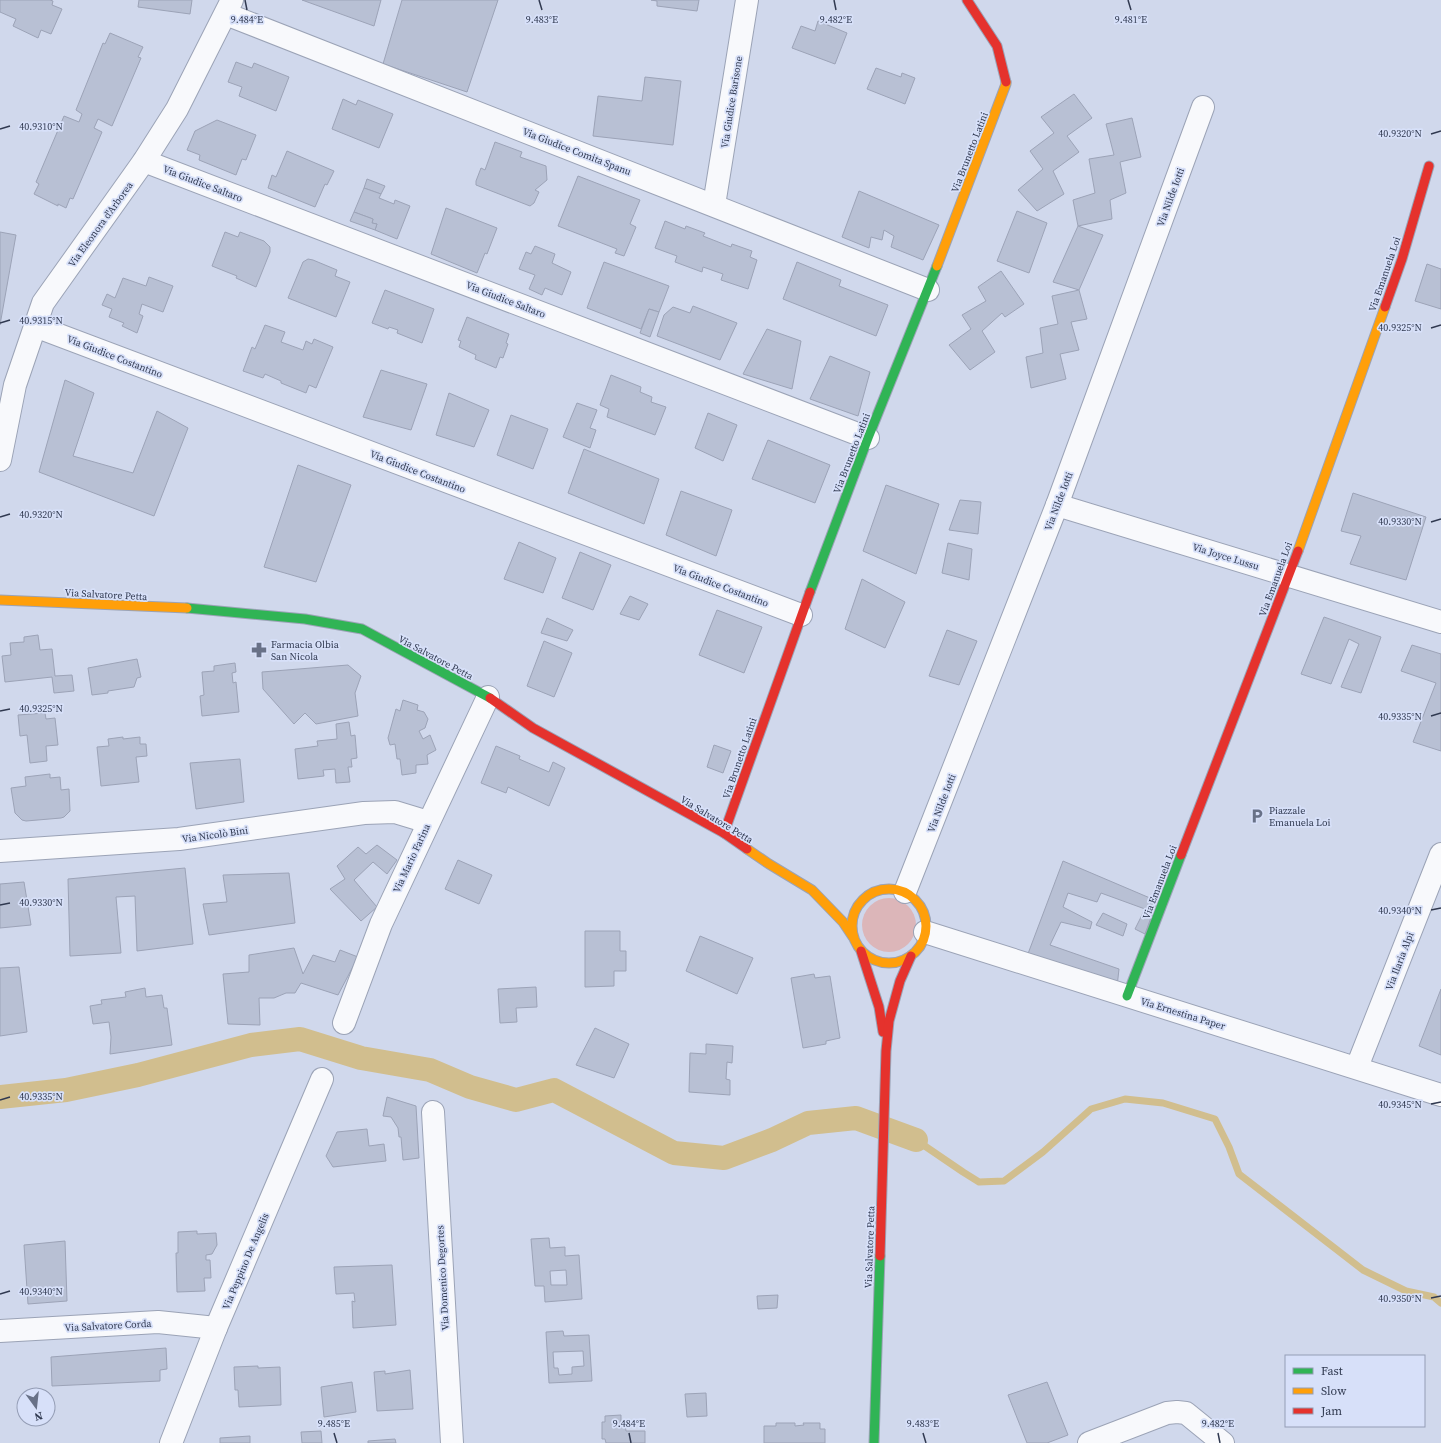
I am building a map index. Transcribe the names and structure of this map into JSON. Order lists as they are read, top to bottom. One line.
{"streets":{"street":["Via Giudice Barisone","Via Giudice Comita Spanu","Via Brunetto Latini","Via Giudice Saltaro","Via Nilde Iotti","Via Eleonora d'Arborea","Via Emanuela Loi","Via Giudice Costantino","Via Joyce Lussu","Via Salvatore Petta","Via Nicolò Bini","Via Mario Farina","Via Ilaria Alpi","Via Ernestina Paper","Via Peppino De Angelis","Via Domenico Degortes","Via Salvatore Corda"]},"crossings":[["Via Giudice Barisone","Via Giudice Comita Spanu"],["Via Giudice Comita Spanu","Via Brunetto Latini"],["Via Giudice Comita Spanu","Via Eleonora d'Arborea"],["Via Brunetto Latini","Via Giudice Saltaro"],["Via Brunetto Latini","Via Giudice Costantino"],["Via Brunetto Latini","Via Salvatore Petta"],["Via Giudice Saltaro","Via Eleonora d'Arborea"],["Via Nilde Iotti","Via Joyce Lussu"],["Via Nilde Iotti","Via Salvatore Petta"],["Via Nilde Iotti","Via Ernestina Paper"],["Via Eleonora d'Arborea","Via Giudice Costantino"],["Via Emanuela Loi","Via Joyce Lussu"],["Via Emanuela Loi","Via Ernestina Paper"],["Via Salvatore Petta","Via Mario Farina"],["Via Salvatore Petta","Via Ernestina Paper"],["Via Nicolò Bini","Via Mario Farina"],["Via Ilaria Alpi","Via Ernestina Paper"],["Via Peppino De Angelis","Via Salvatore Corda"]],"places":{"pharmacy":["Farmacia Olbia San Nicola"],"parking":["Piazzale Emanuela Loi"]},"legend":["Fast","Slow","Jam"],"north":"bottom","coordinates":["9.484°E","9.483°E","9.482°E","9.481°E","40.9310°N","40.9320°N","40.9315°N","40.9325°N","40.9330°N","40.9335°N","40.9340°N","40.9345°N","40.9350°N","9.485°E"]}
